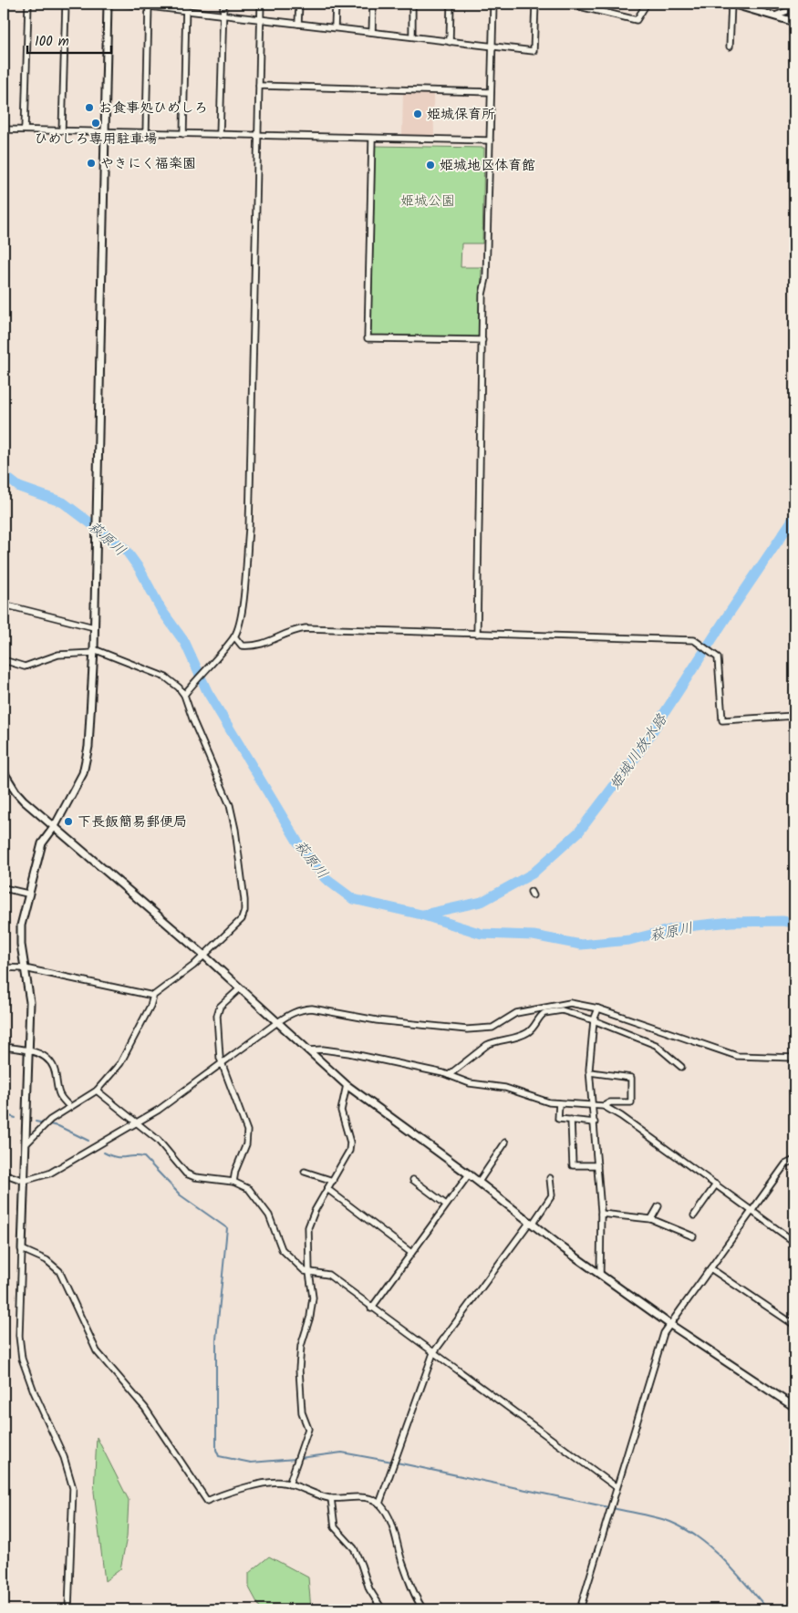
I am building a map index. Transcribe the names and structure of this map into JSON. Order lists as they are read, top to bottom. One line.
{"water":["萩原川","姫城川放水路"],"parks":["姫城公園"],"places":["お食事処ひめしろ","姫城保育所","ひめしろ専用駐車場","やきにく福楽園","姫城地区体育館","下長飯簡易郵便局"],"scale_bar":"100 m"}
